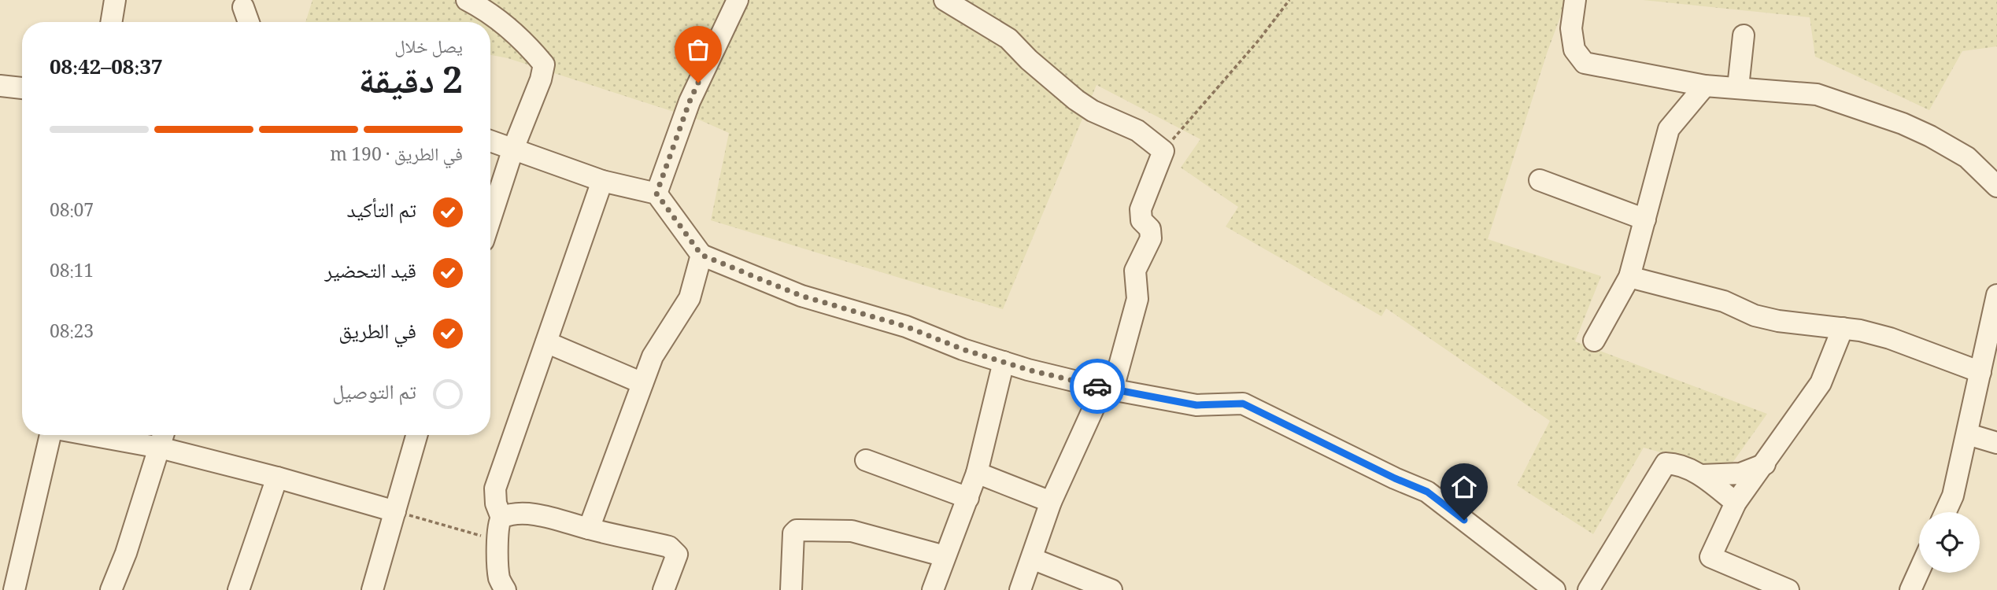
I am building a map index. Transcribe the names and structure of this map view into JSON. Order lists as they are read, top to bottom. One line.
{"page":{"heading":["2 دقيقة","يصل خلال","08:37–08:42"],"bar":"في الطريق · 190 m","list":[["تم التأكيد","08:07"],["قيد التحضير","08:11"],["في الطريق","08:23"],"تم التوصيل"]}}
